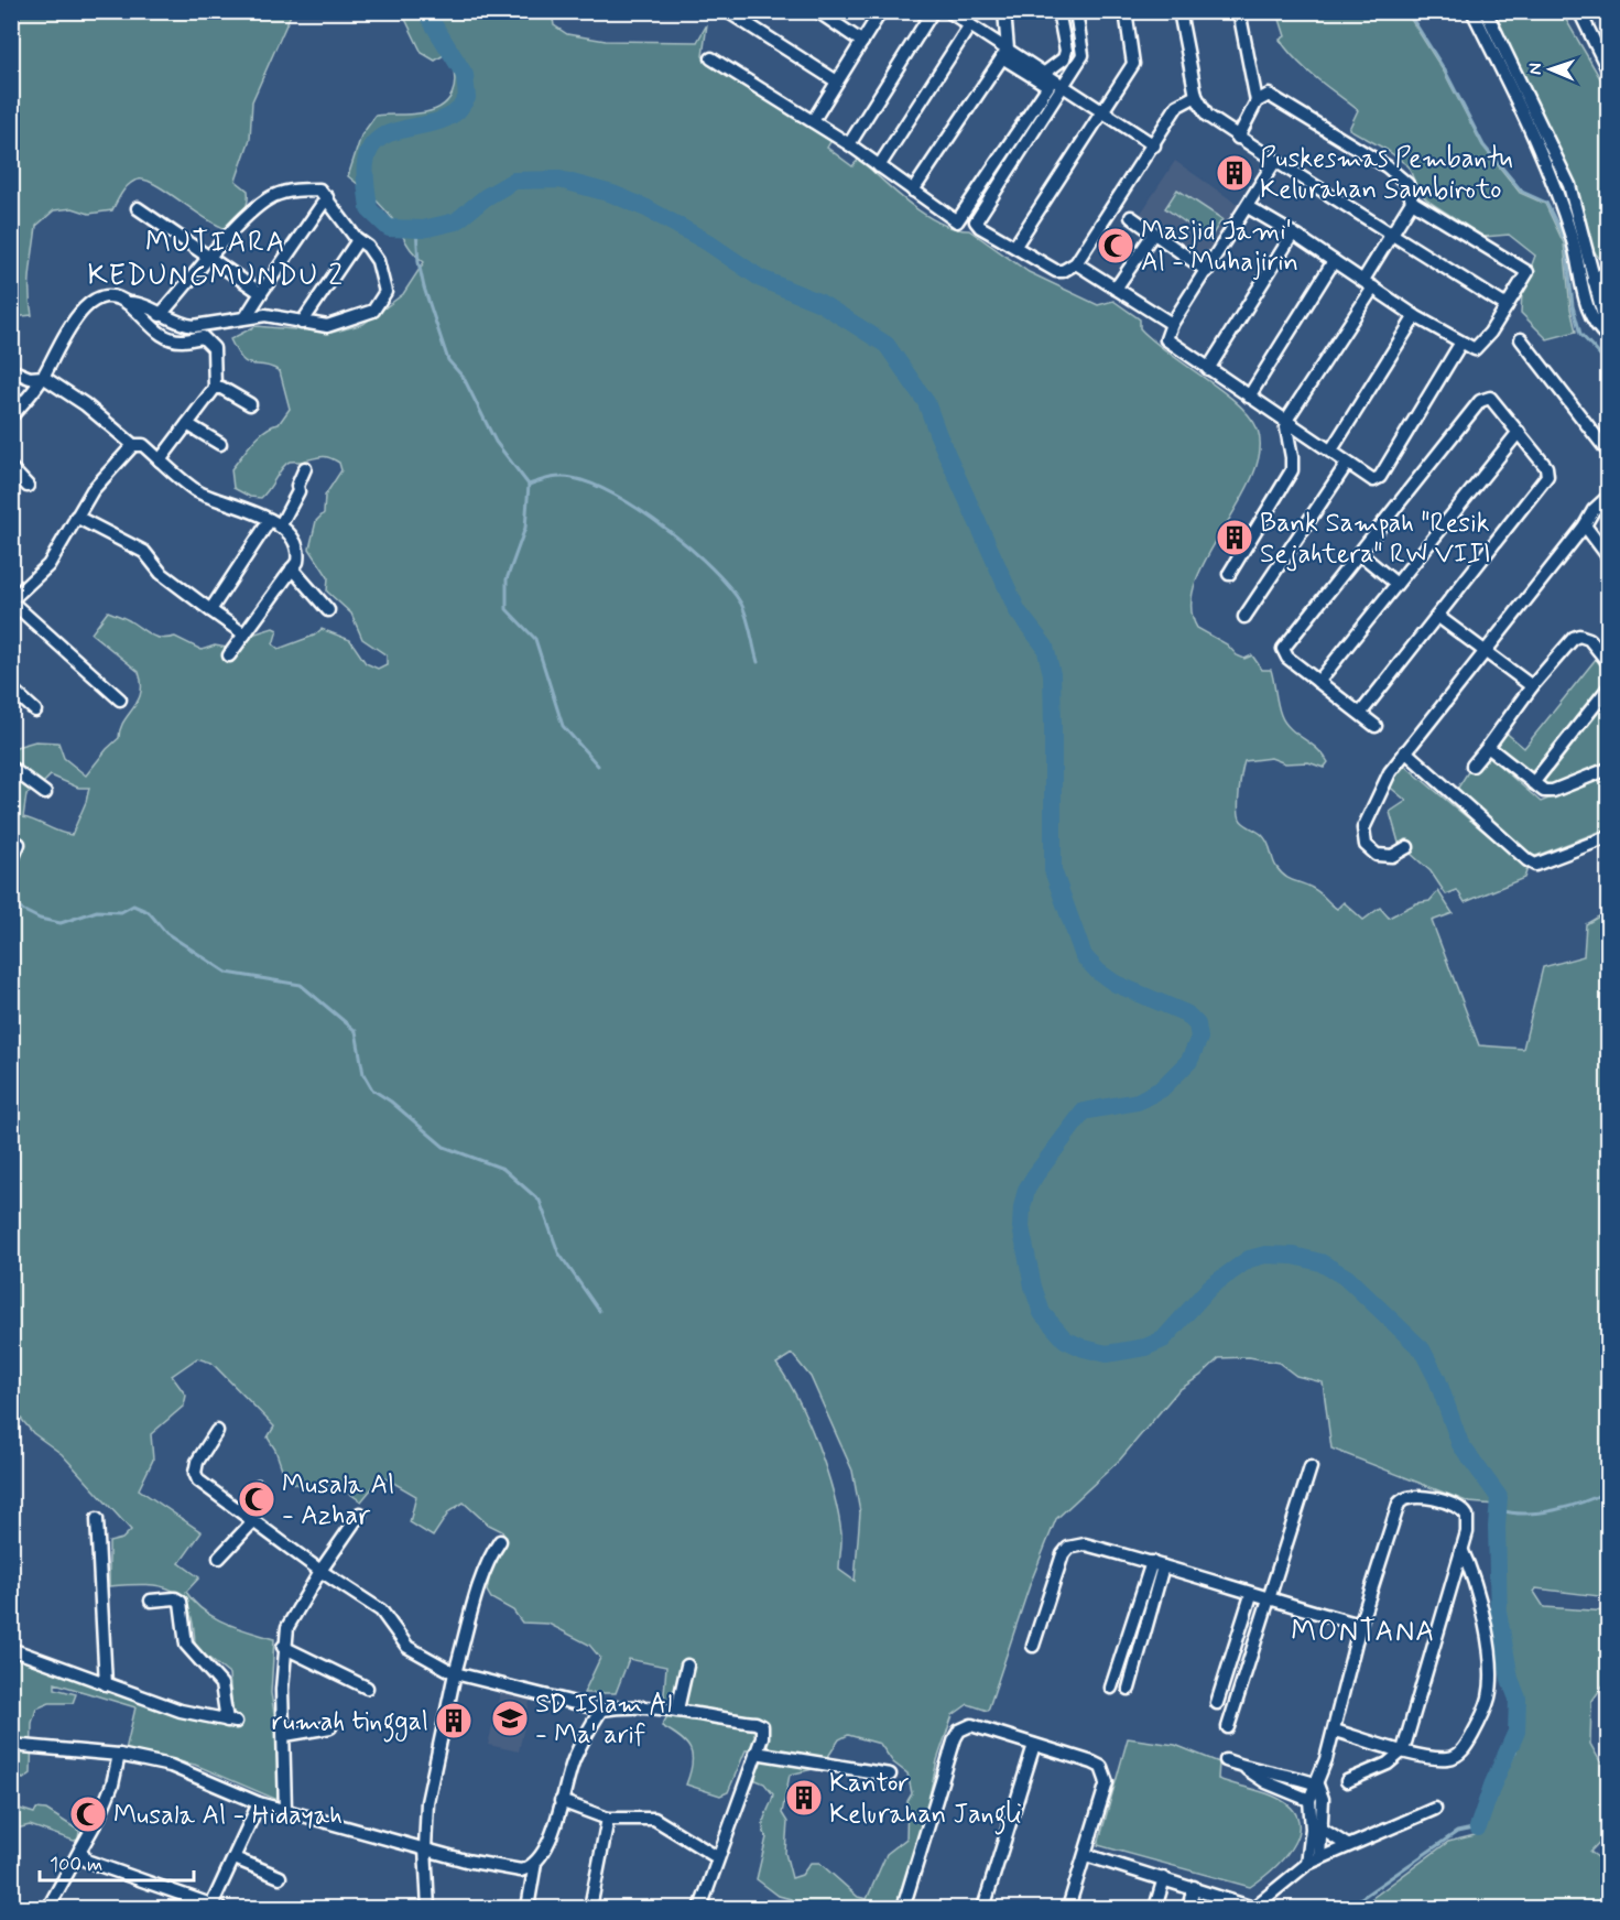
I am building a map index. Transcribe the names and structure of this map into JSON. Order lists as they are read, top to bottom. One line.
{"districts":["MUTIARA KEDUNGMUNDU 2","MONTANA"],"places":{"building":["Puskesmas Pembantu Kelurahan Sambiroto","Bank Sampah \"Resik Sejahtera\" RW VIII","rumah tinggal","Kantor Kelurahan Jangli"],"mosque":["Masjid Jami' Al - Muhajirin","Musala Al - Azhar","Musala Al - Hidayah"],"school or university":["SD Islam Al - Ma' arif"]},"scale_bar":"100 m","north":"left"}
